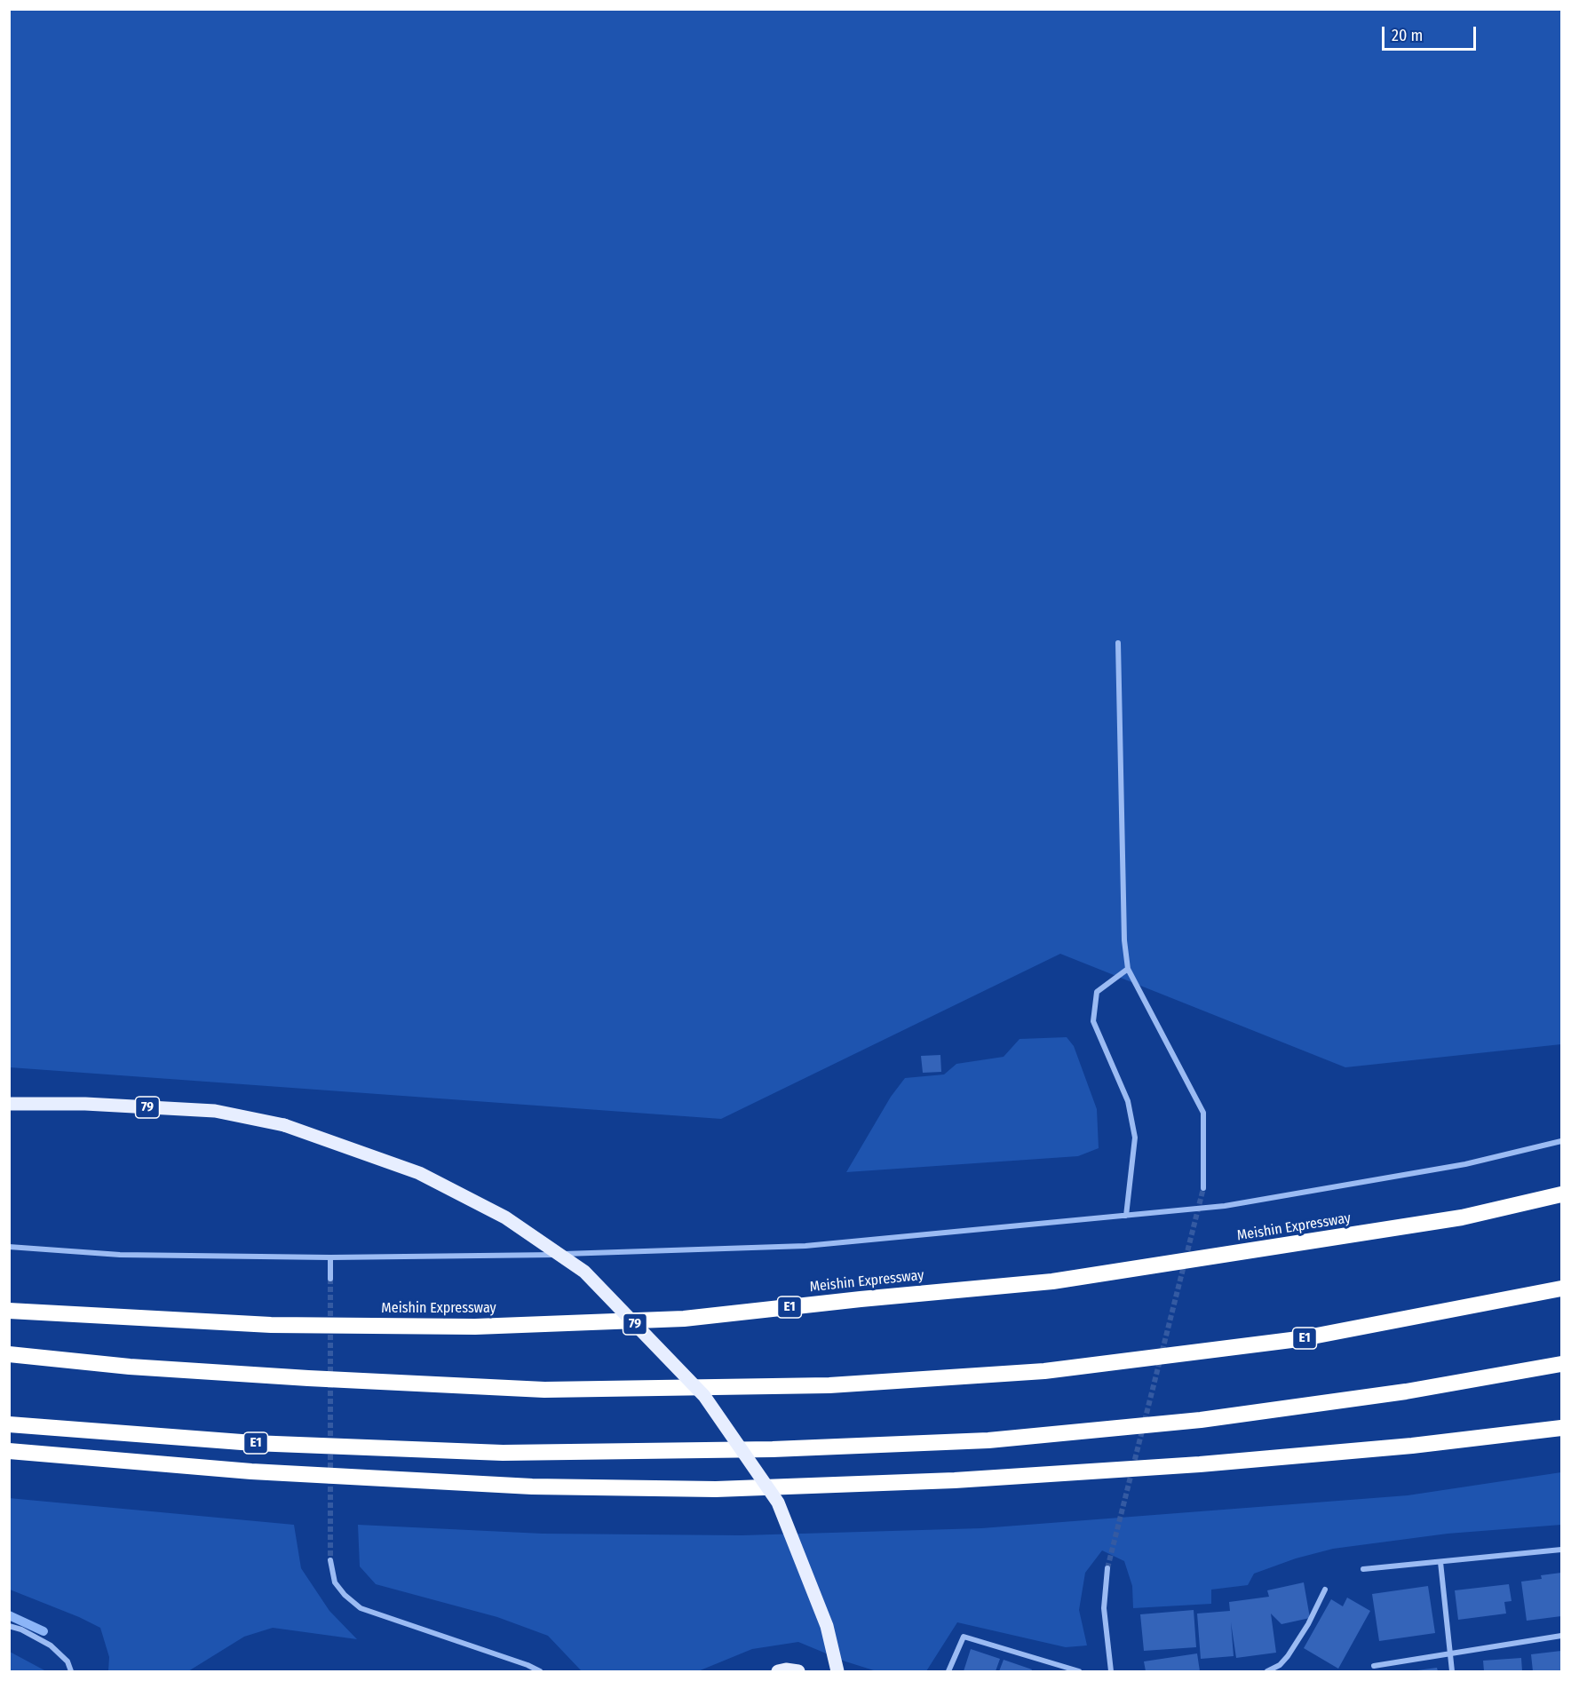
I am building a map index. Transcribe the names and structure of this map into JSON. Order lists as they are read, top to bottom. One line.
{"streets":{"highway":["Meishin Expressway","E1"],"main road":["79"]},"scale_bar":"20 m"}
